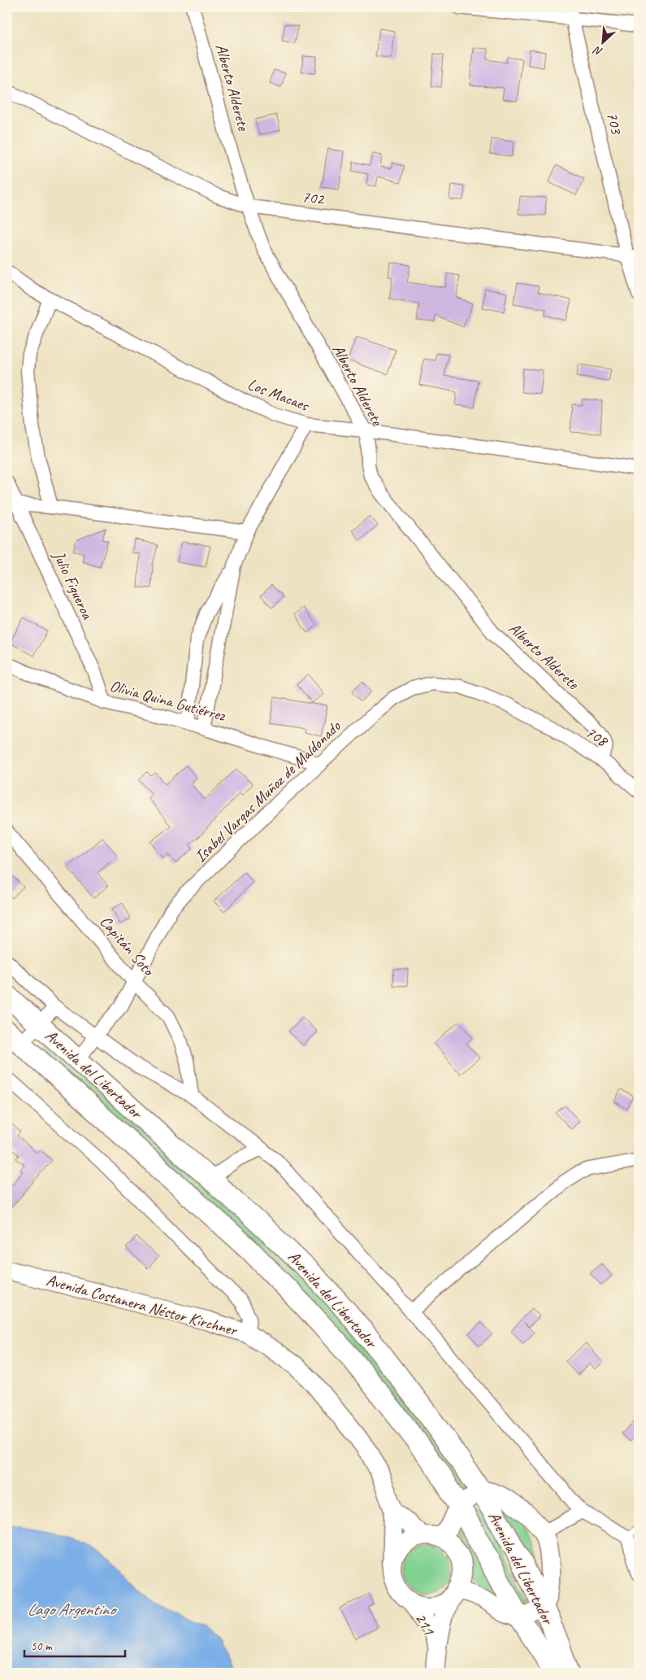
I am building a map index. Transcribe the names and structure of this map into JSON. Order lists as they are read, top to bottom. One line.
{"streets":{"main road":["Avenida del Libertador"],"street":["Alberto Alderete","703","702","Los Macaes","Julio Figueroa","Olivia Quina Gutiérrez","708","Isabel Vargas Muñoz de Maldonado","Capitán Soto","Avenida Costanera Néstor Kirchner","211"]},"crossings":[["Alberto Alderete","702"],["Alberto Alderete","Los Macaes"],["Alberto Alderete","708"],["703","702"],["Julio Figueroa","Olivia Quina Gutiérrez"],["Olivia Quina Gutiérrez","Isabel Vargas Muñoz de Maldonado"],["708","Isabel Vargas Muñoz de Maldonado"],["Isabel Vargas Muñoz de Maldonado","Capitán Soto"],["Isabel Vargas Muñoz de Maldonado","Avenida del Libertador"],["Capitán Soto","Avenida del Libertador"],["Avenida Costanera Néstor Kirchner","211"]],"water":["Lago Argentino"],"scale_bar":"50 m","north":"bottom left"}
